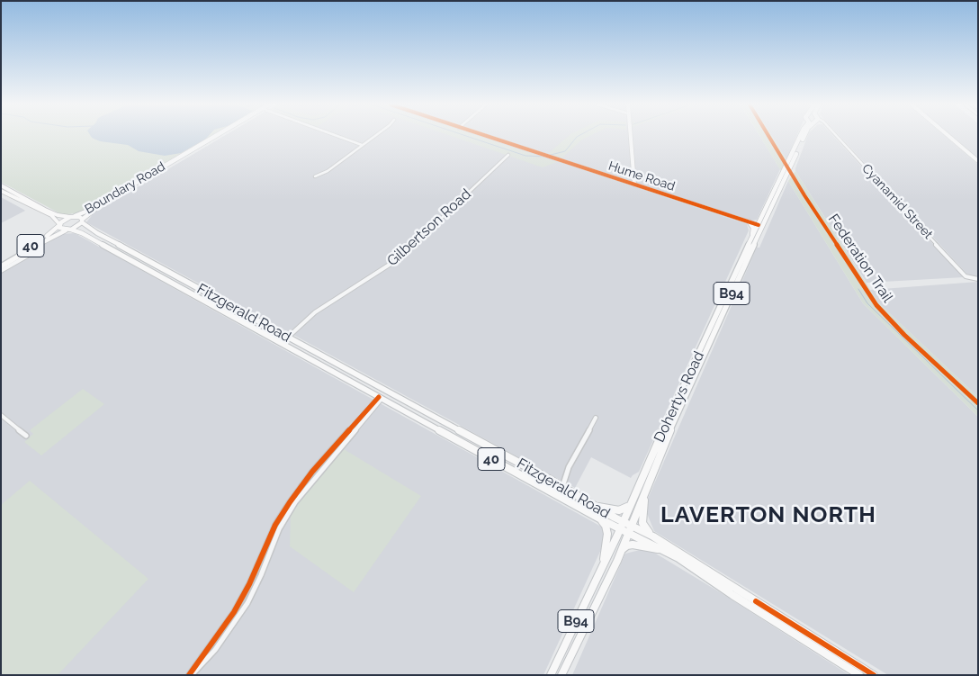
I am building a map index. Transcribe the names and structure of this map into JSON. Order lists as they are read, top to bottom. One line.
{"streets":{"main road":["Boundary Road","40","B94","Fitzgerald Road","Dohertys Road"],"street":["Hume Road","Cyanamid Street","Gilbertson Road"],"cycle path":["Federation Trail"]},"crossings":[["Hume Road","Dohertys Road"],["Boundary Road","40"],["Boundary Road","Fitzgerald Road"],["Gilbertson Road","Fitzgerald Road"],["40","Fitzgerald Road"],["Fitzgerald Road","Dohertys Road"]],"districts":["LAVERTON NORTH"]}
